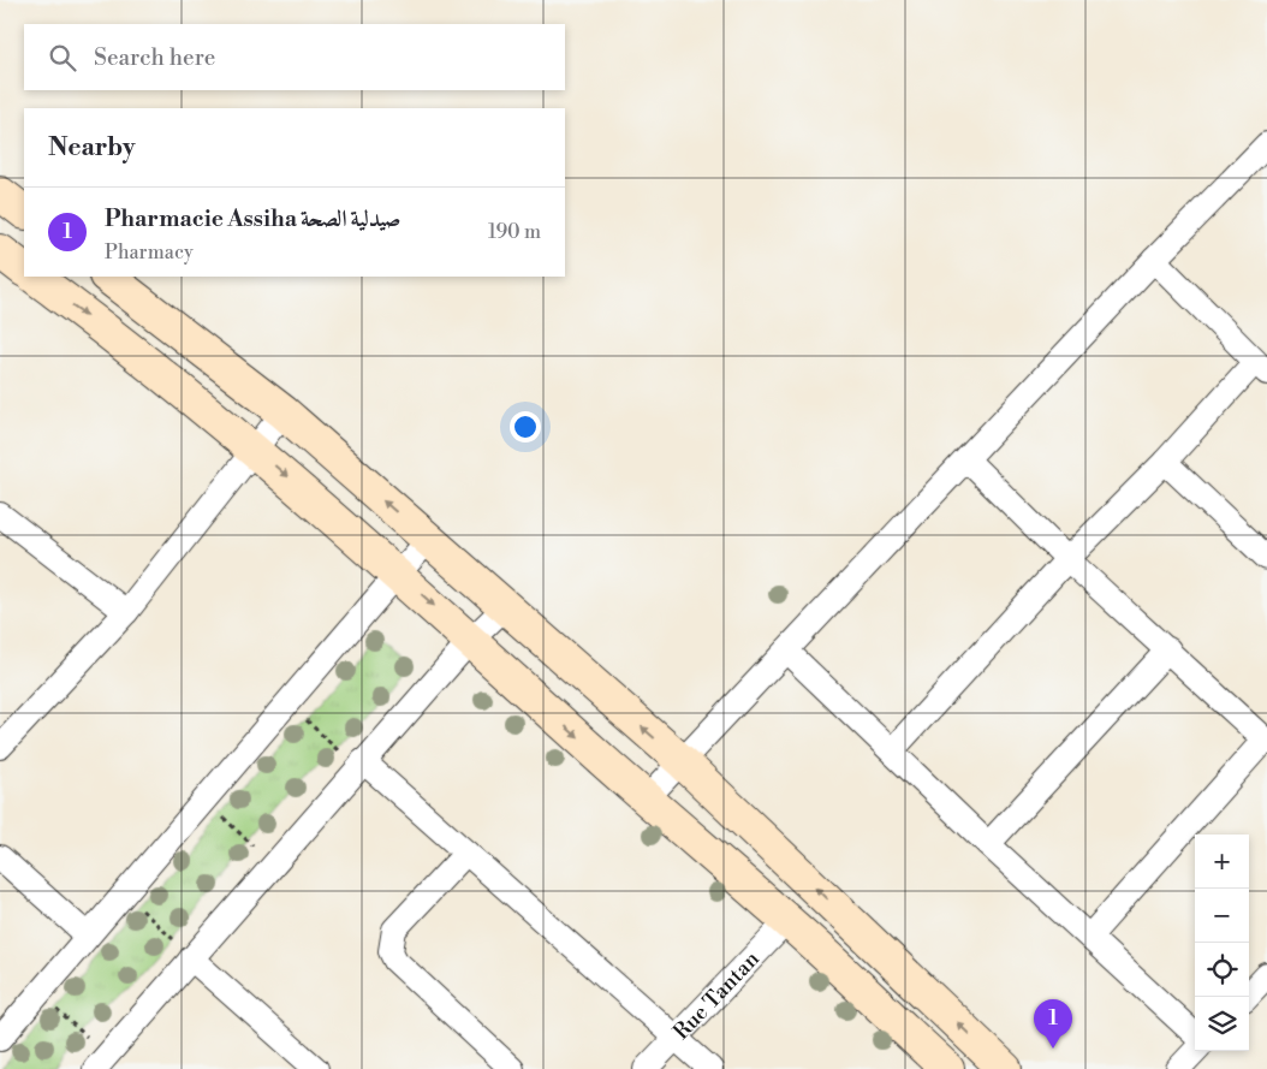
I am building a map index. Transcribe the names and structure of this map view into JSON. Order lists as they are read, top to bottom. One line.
{"streets":{"street":["Rue Tantan"]},"page":{"search":"Search here","heading":"Nearby","list":[{"mark":"1","name":"Pharmacie Assiha صيدلية الصحة","note":"Pharmacy","value":"190 m"}],"map_buttons":["+","−"],"pins":"1"}}
